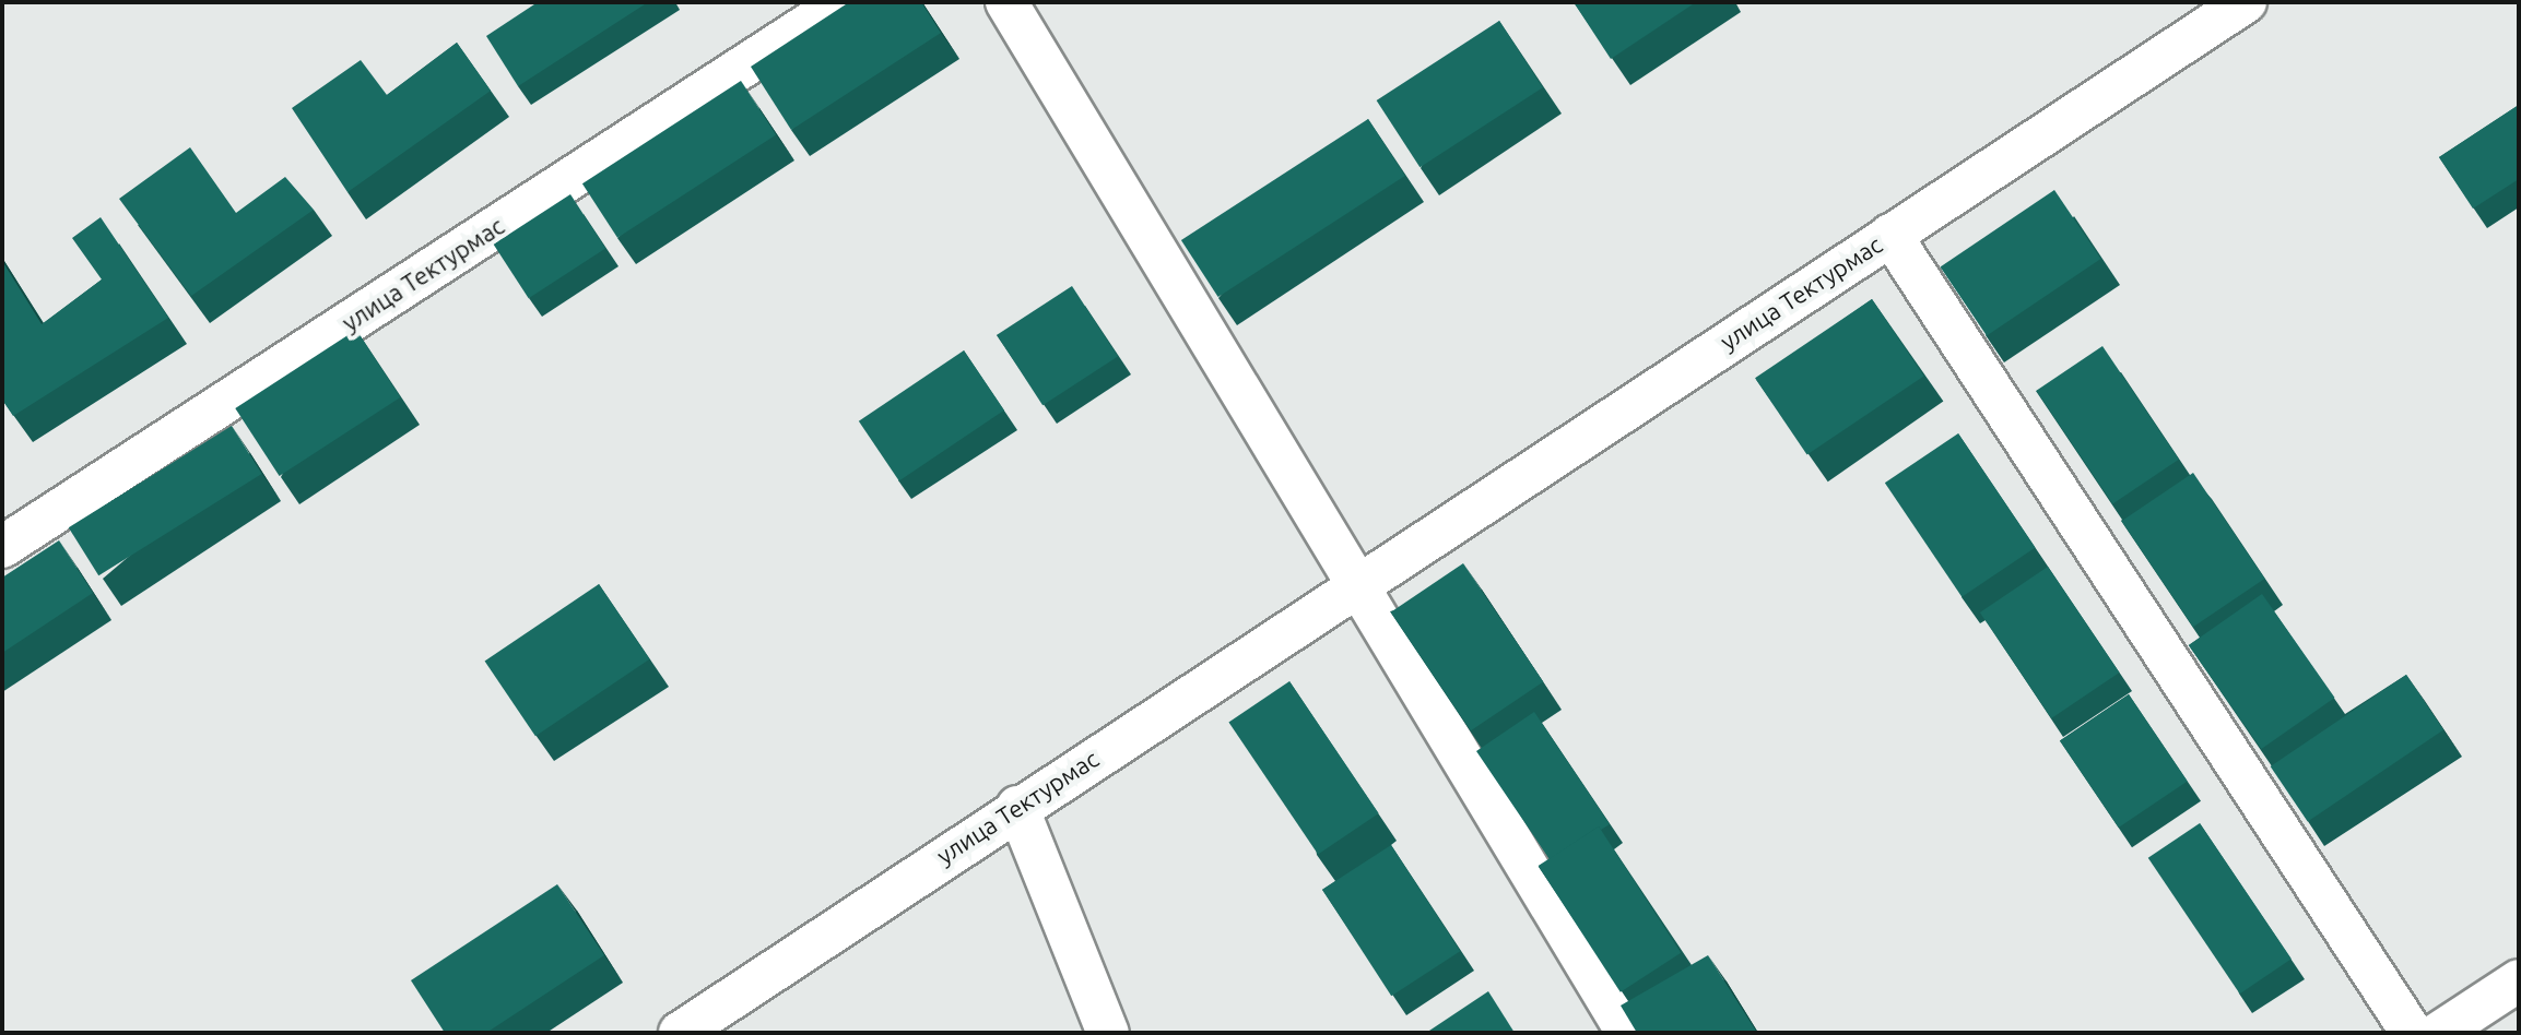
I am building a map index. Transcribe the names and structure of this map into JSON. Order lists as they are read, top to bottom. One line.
{"streets":{"street":["улица Тектурмас"]}}
